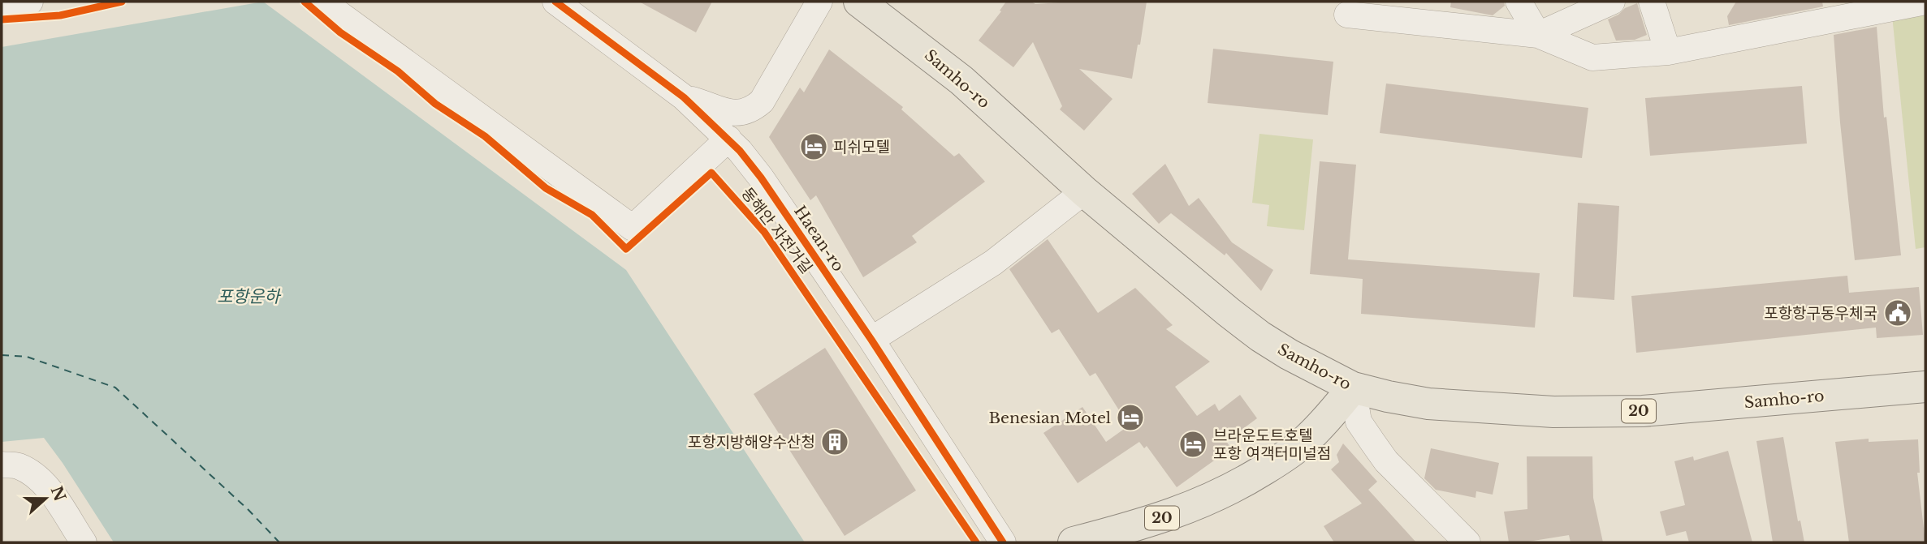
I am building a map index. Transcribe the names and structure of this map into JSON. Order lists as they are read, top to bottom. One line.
{"streets":{"main road":["Samho-ro","20"],"street":["Haean-ro"],"cycle path":["동해안 자전거길"]},"crossings":[["Samho-ro","20"]],"water":["포항운하"],"places":{"hotel":["피쉬모텔","Benesian Motel","브라운도트호텔 포항 여객터미널점"],"public building":["포항항구동우체국"],"building":["포항지방해양수산청"]},"north":"right"}
